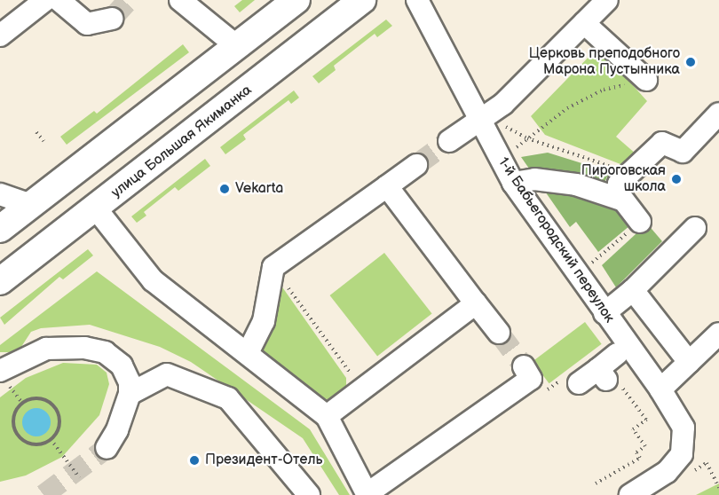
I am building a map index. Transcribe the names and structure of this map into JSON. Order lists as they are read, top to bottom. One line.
{"streets":{"main road":["улица Большая Якиманка"],"street":["1-й Бабьегородский переулок"]},"places":["Церковь преподобного Марона Пустынника","Пироговская школа","Vekarta","Президент-Отель"]}
